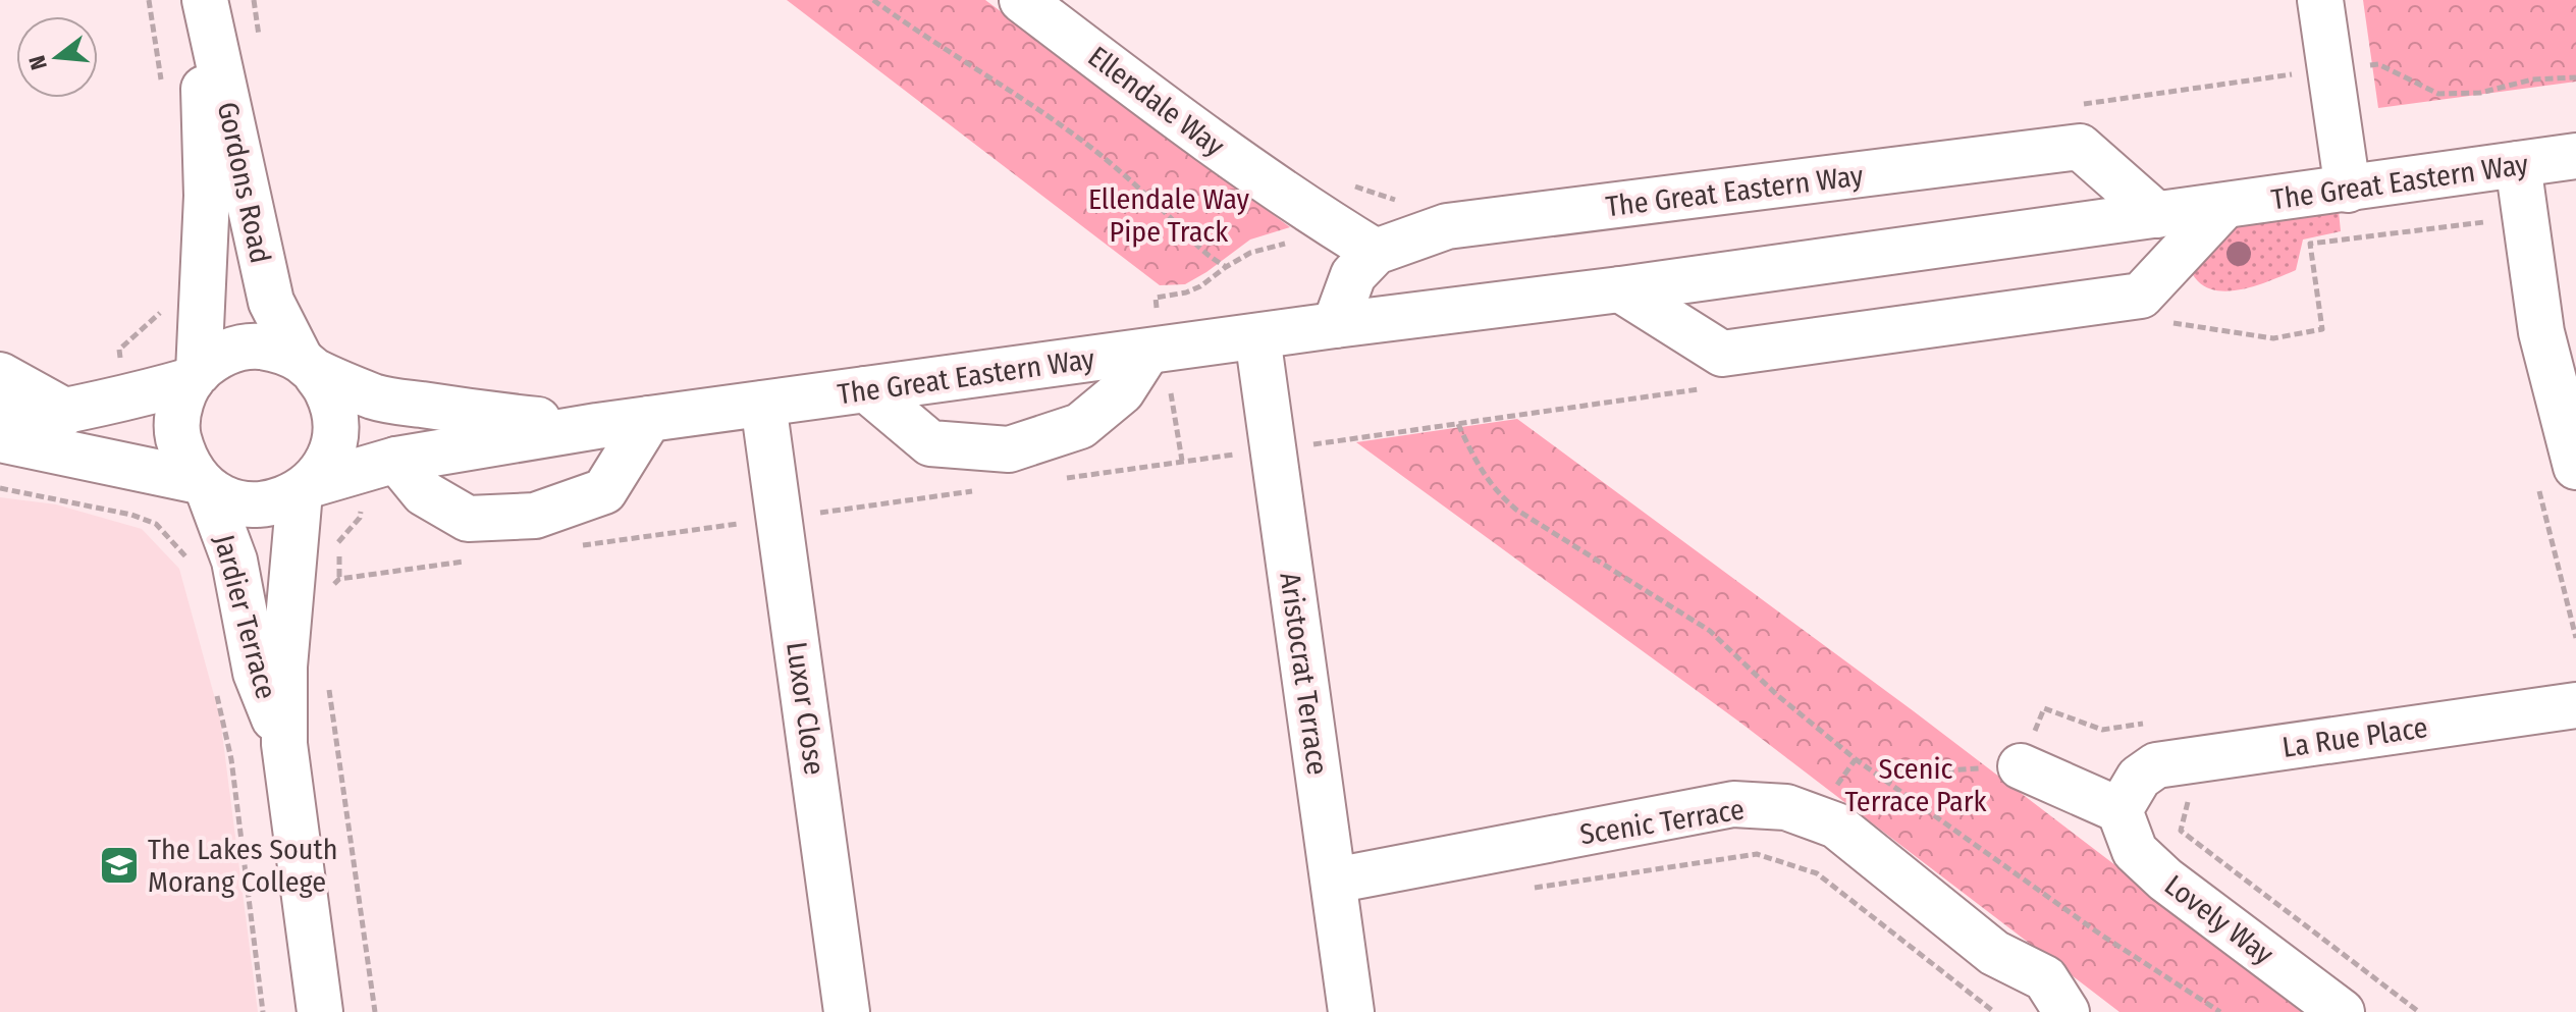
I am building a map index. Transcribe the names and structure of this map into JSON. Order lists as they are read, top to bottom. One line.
{"streets":{"street":["Ellendale Way","The Great Eastern Way","Gordons Road","Jardier Terrace","Aristocrat Terrace","Luxor Close","La Rue Place","Scenic Terrace","Lovely Way"]},"crossings":[["Ellendale Way","The Great Eastern Way"],["The Great Eastern Way","Gordons Road"],["The Great Eastern Way","Jardier Terrace"],["The Great Eastern Way","Aristocrat Terrace"],["The Great Eastern Way","Luxor Close"],["Gordons Road","Jardier Terrace"],["Aristocrat Terrace","Scenic Terrace"],["La Rue Place","Lovely Way"]],"parks":["Ellendale Way Pipe Track","Scenic Terrace Park"],"places":{"school or university":["The Lakes South Morang College"]},"north":"left"}
